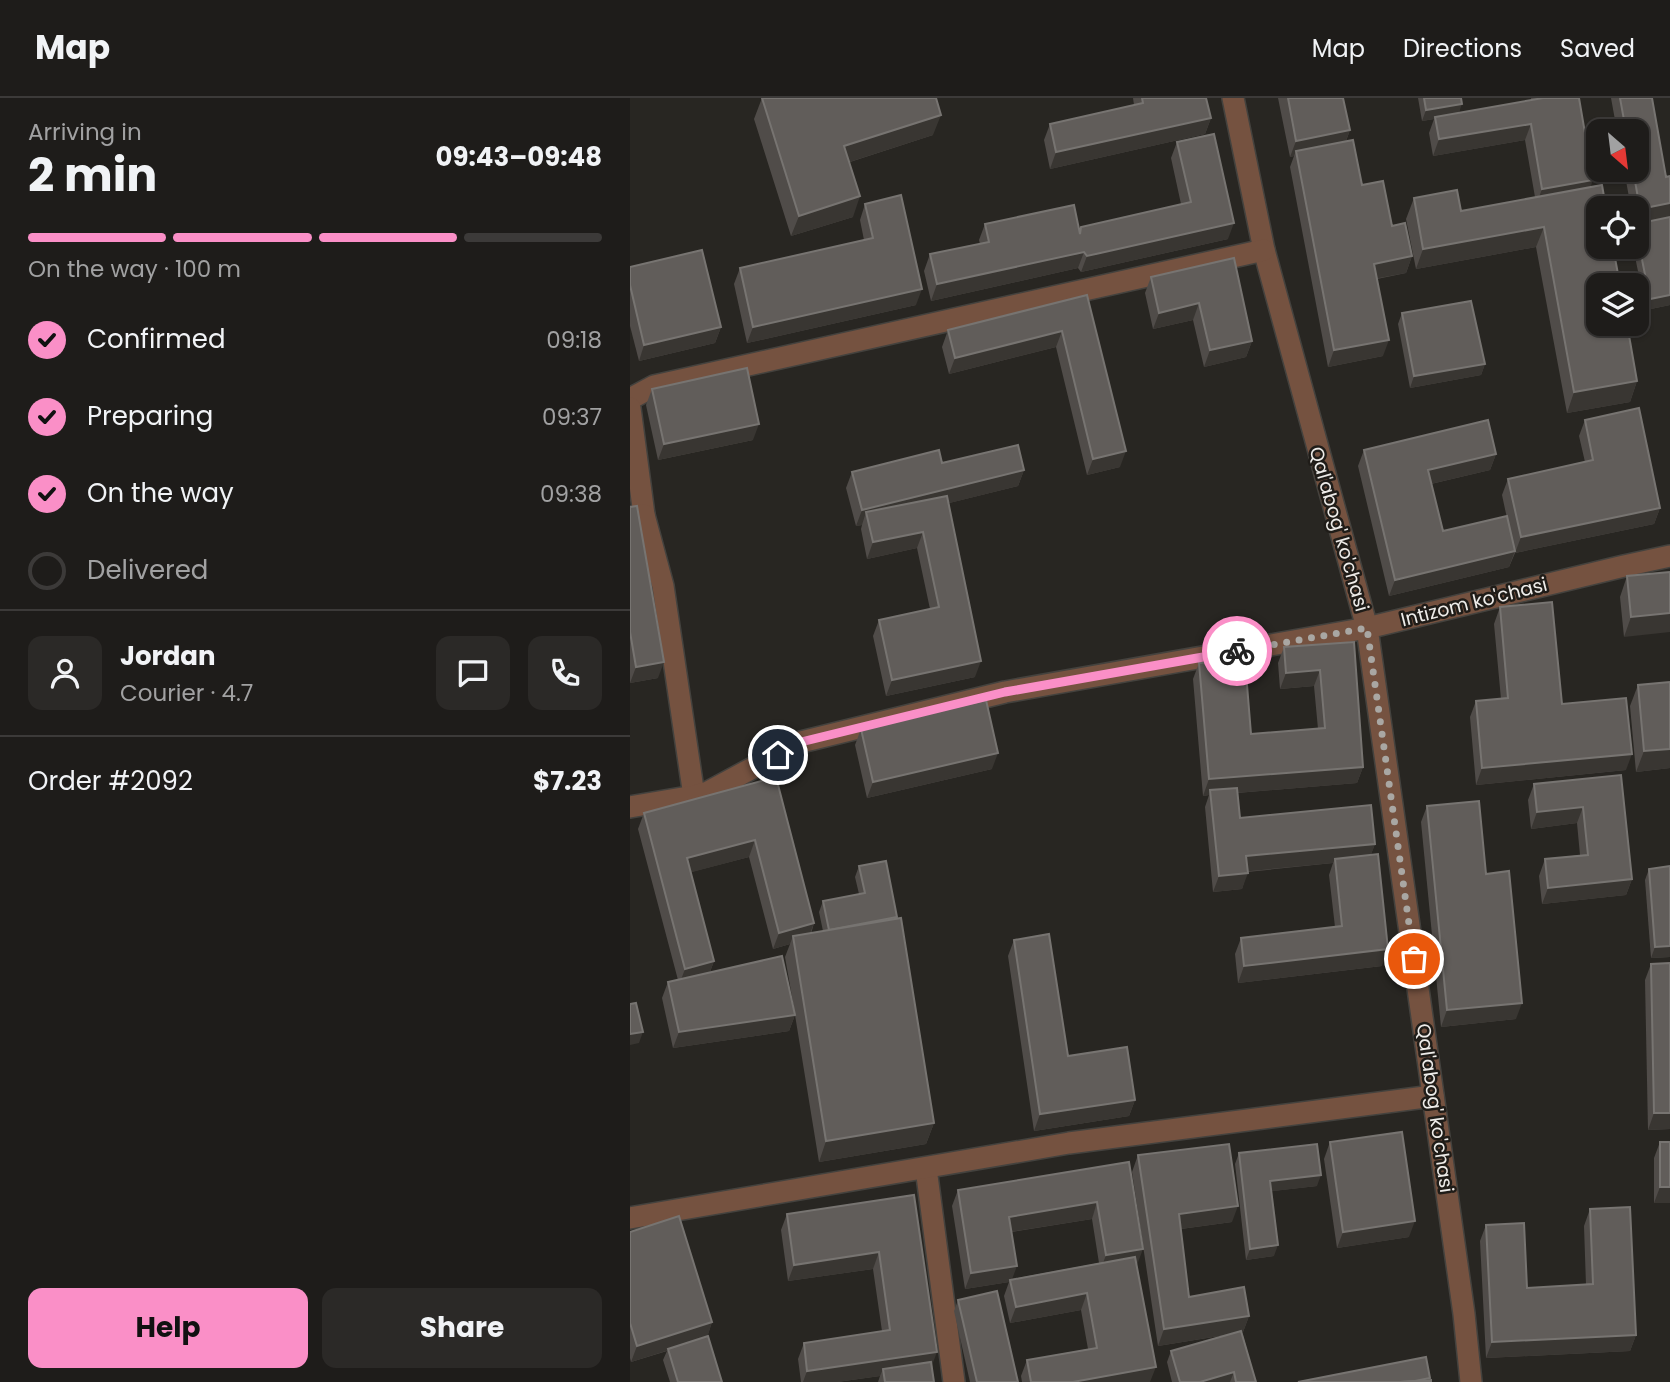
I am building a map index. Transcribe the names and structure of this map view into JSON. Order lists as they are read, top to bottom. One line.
{"streets":{"street":["Qal'abog' ko'chasi","Intizom ko'chasi"]},"crossings":[["Qal'abog' ko'chasi","Intizom ko'chasi"]],"north":"bottom right","page":{"header":"Map","nav":["Map","Directions","Saved"],"heading":["2 min","Arriving in","09:43–09:48"],"panel":["Jordan","Courier · 4.7","Order #2092","$7.23"],"bar":"On the way · 100 m","list":[["Confirmed","09:18"],["Preparing","09:37"],["On the way","09:38"],"Delivered"],"buttons":["Help","Share"]}}
